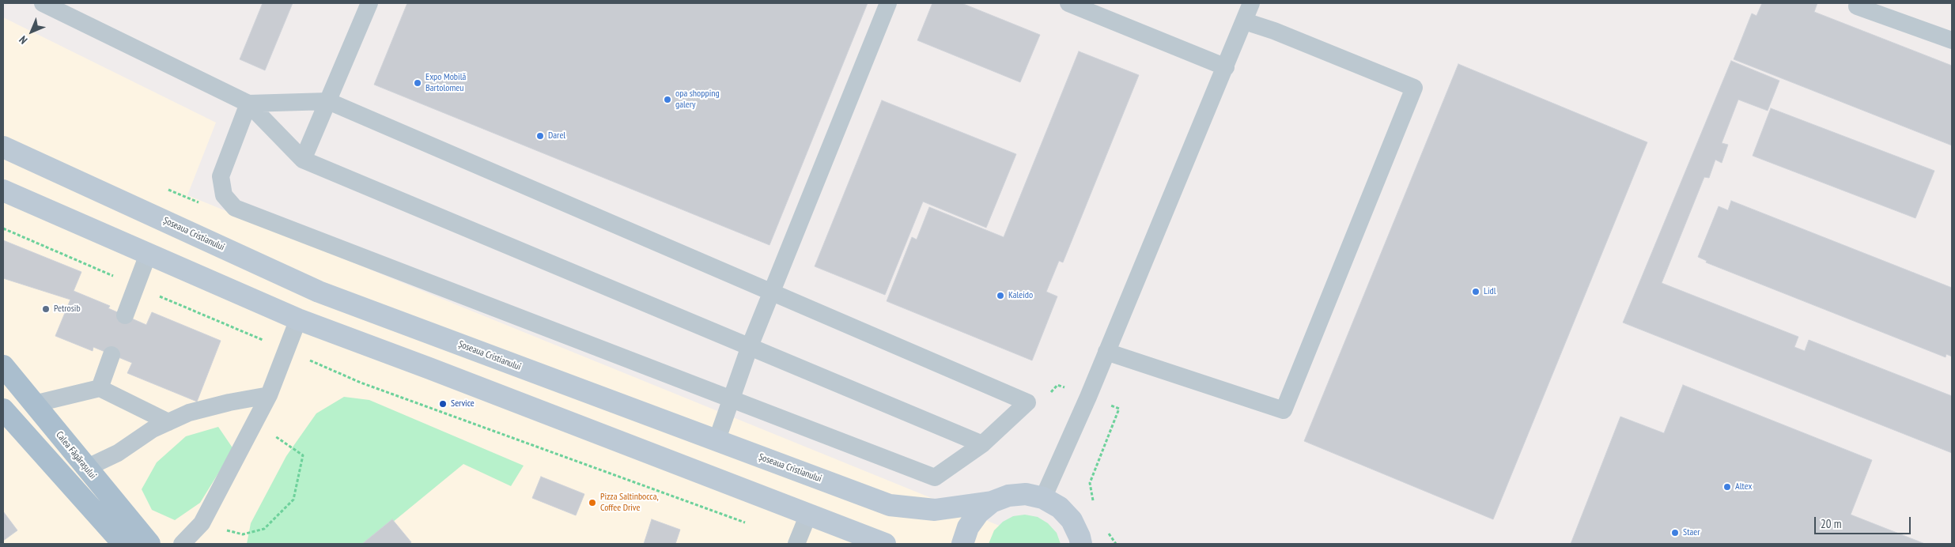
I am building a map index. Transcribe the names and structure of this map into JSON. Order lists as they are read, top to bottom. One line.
{"streets":{"main road":["Calea Făgărașului"],"street":["Șoseaua Cristianului"]},"places":["Expo Mobilă Bartolomeu","opa shopping galery","Darel","Lidl","Kaleido","Petrosib","Service","Altex","Pizza Saltinbocca, Coffee Drive","Staer"],"scale_bar":"20 m","north":"bottom left"}
